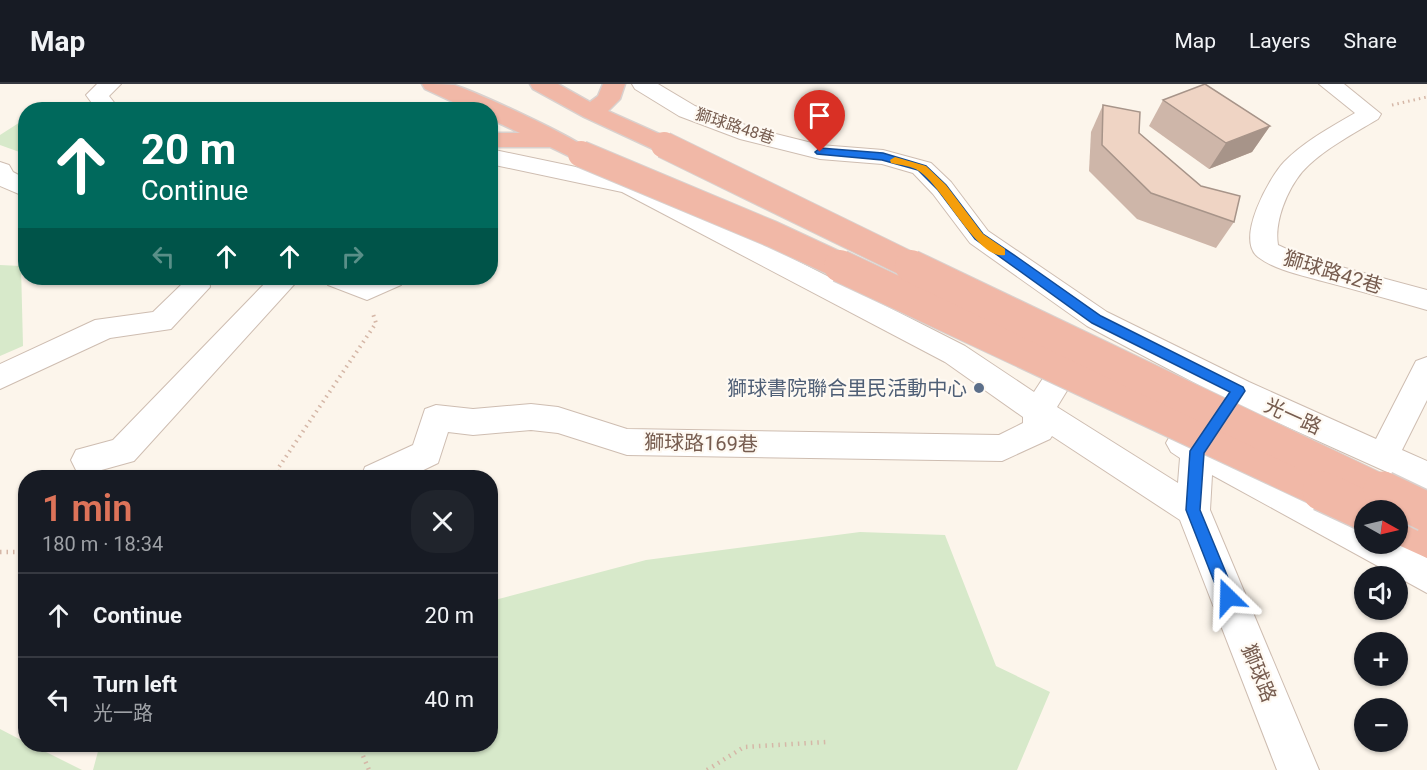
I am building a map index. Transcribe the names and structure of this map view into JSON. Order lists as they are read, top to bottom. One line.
{"streets":{"street":["獅球路48巷","獅球路42巷","光一路","獅球路169巷","獅球路"]},"crossings":[["獅球路48巷","光一路"]],"places":["獅球書院聯合里民活動中心"],"north":"right","page":{"header":"Map","nav":["Map","Layers","Share"],"turn":["20 m","Continue"],"heading":["1 min","180 m · 18:34"],"map_buttons":["+","−"],"list":[{"name":"Continue","value":"20 m"},{"name":"Turn left","note":"光一路","value":"40 m"}]}}
